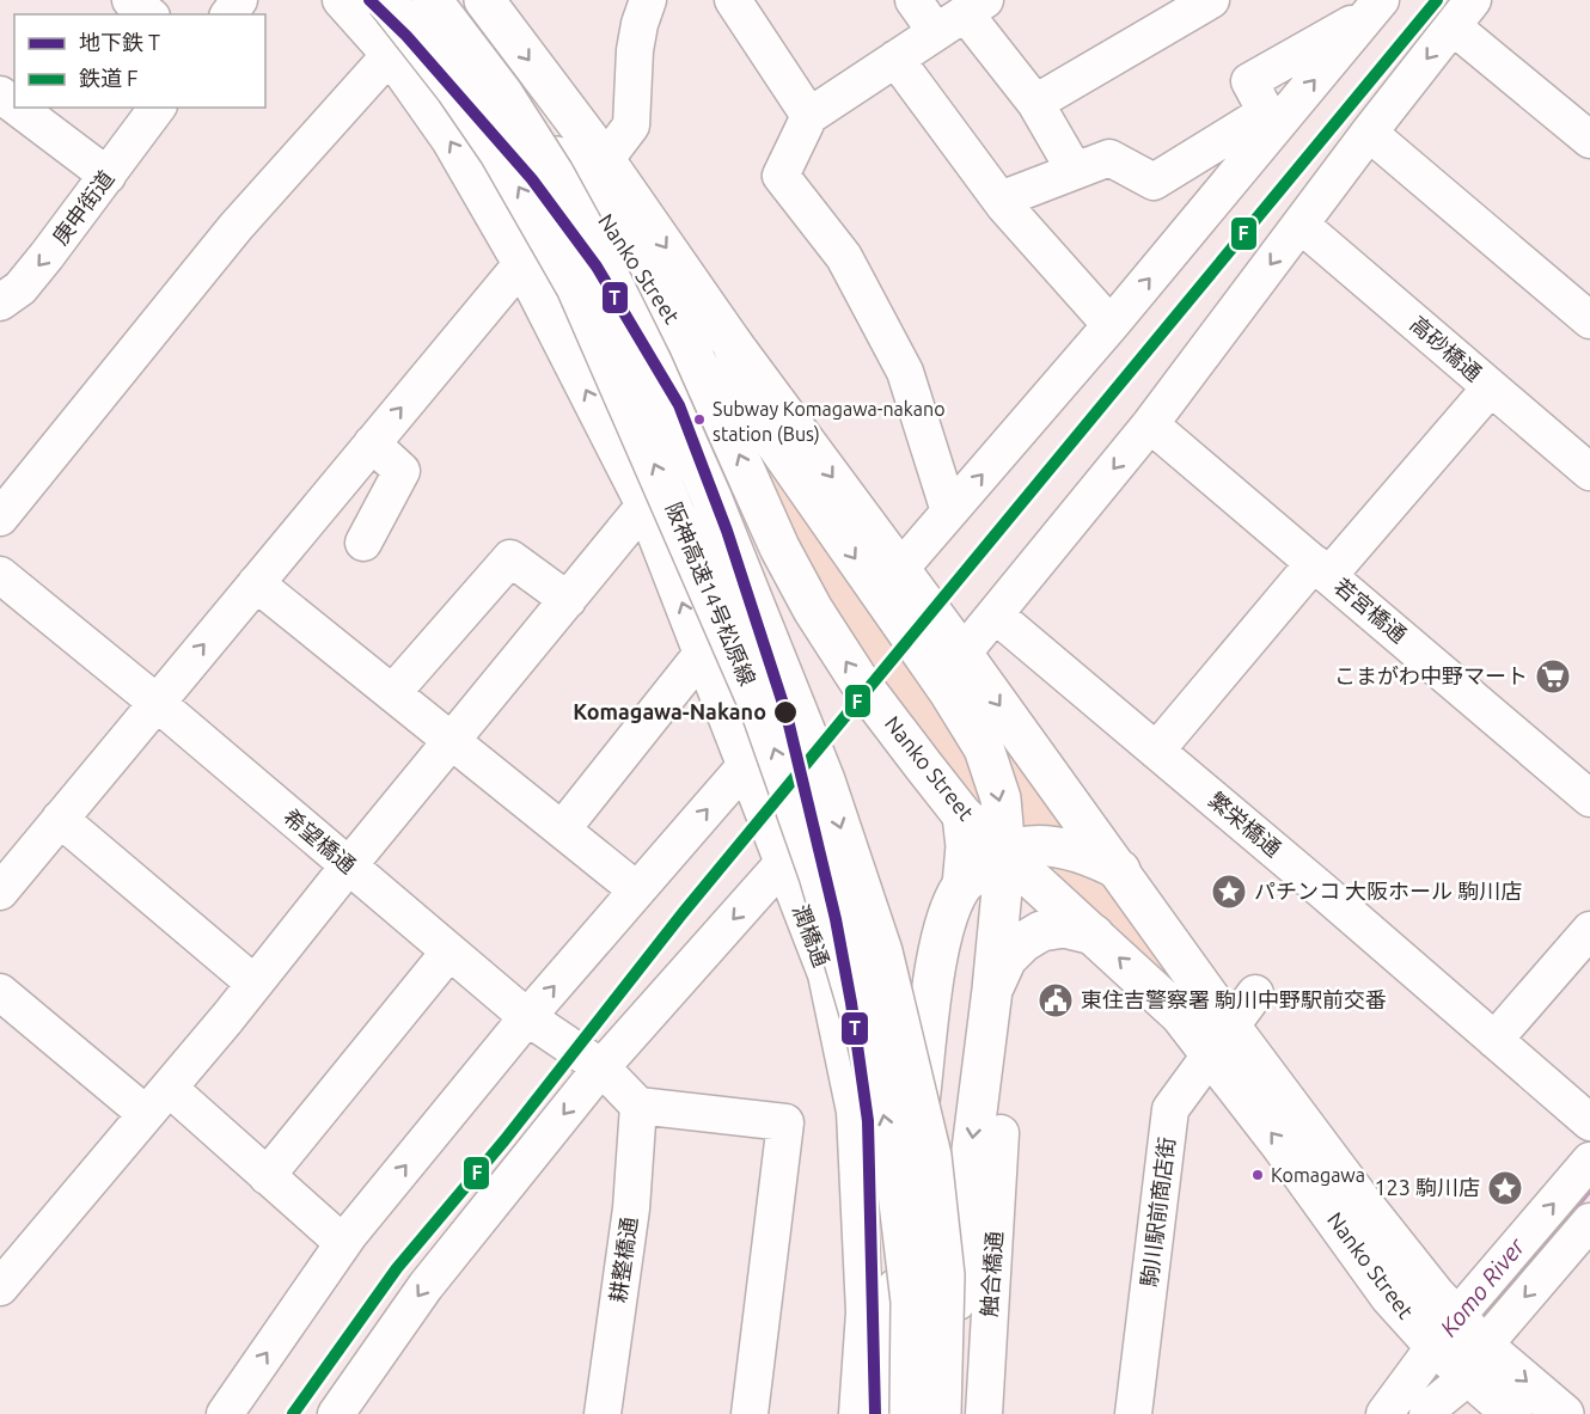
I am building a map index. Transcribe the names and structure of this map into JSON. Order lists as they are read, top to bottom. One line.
{"streets":{"main road":["Nanko Street","阪神高速14号松原線"],"street":["庚申街道","高砂橋通","若宮橋通","繁栄橋通","希望橋通","潤橋通","駒川駅前商店街","耕整橋通","触合橋通"]},"crossings":[["Nanko Street","駒川駅前商店街"],["希望橋通","耕整橋通"]],"water":["Komo River"],"places":{"other":["Subway Komagawa-nakano station (Bus)","Komagawa-Nakano","Komagawa"],"supermarket":["こまがわ中野マート"],"place":["パチンコ 大阪ホール 駒川店","123 駒川店"],"public building":["東住吉警察署 駒川中野駅前交番"]},"lines":["metro line T","rail line F"],"legend":["地下鉄 T","鉄道 F"]}
